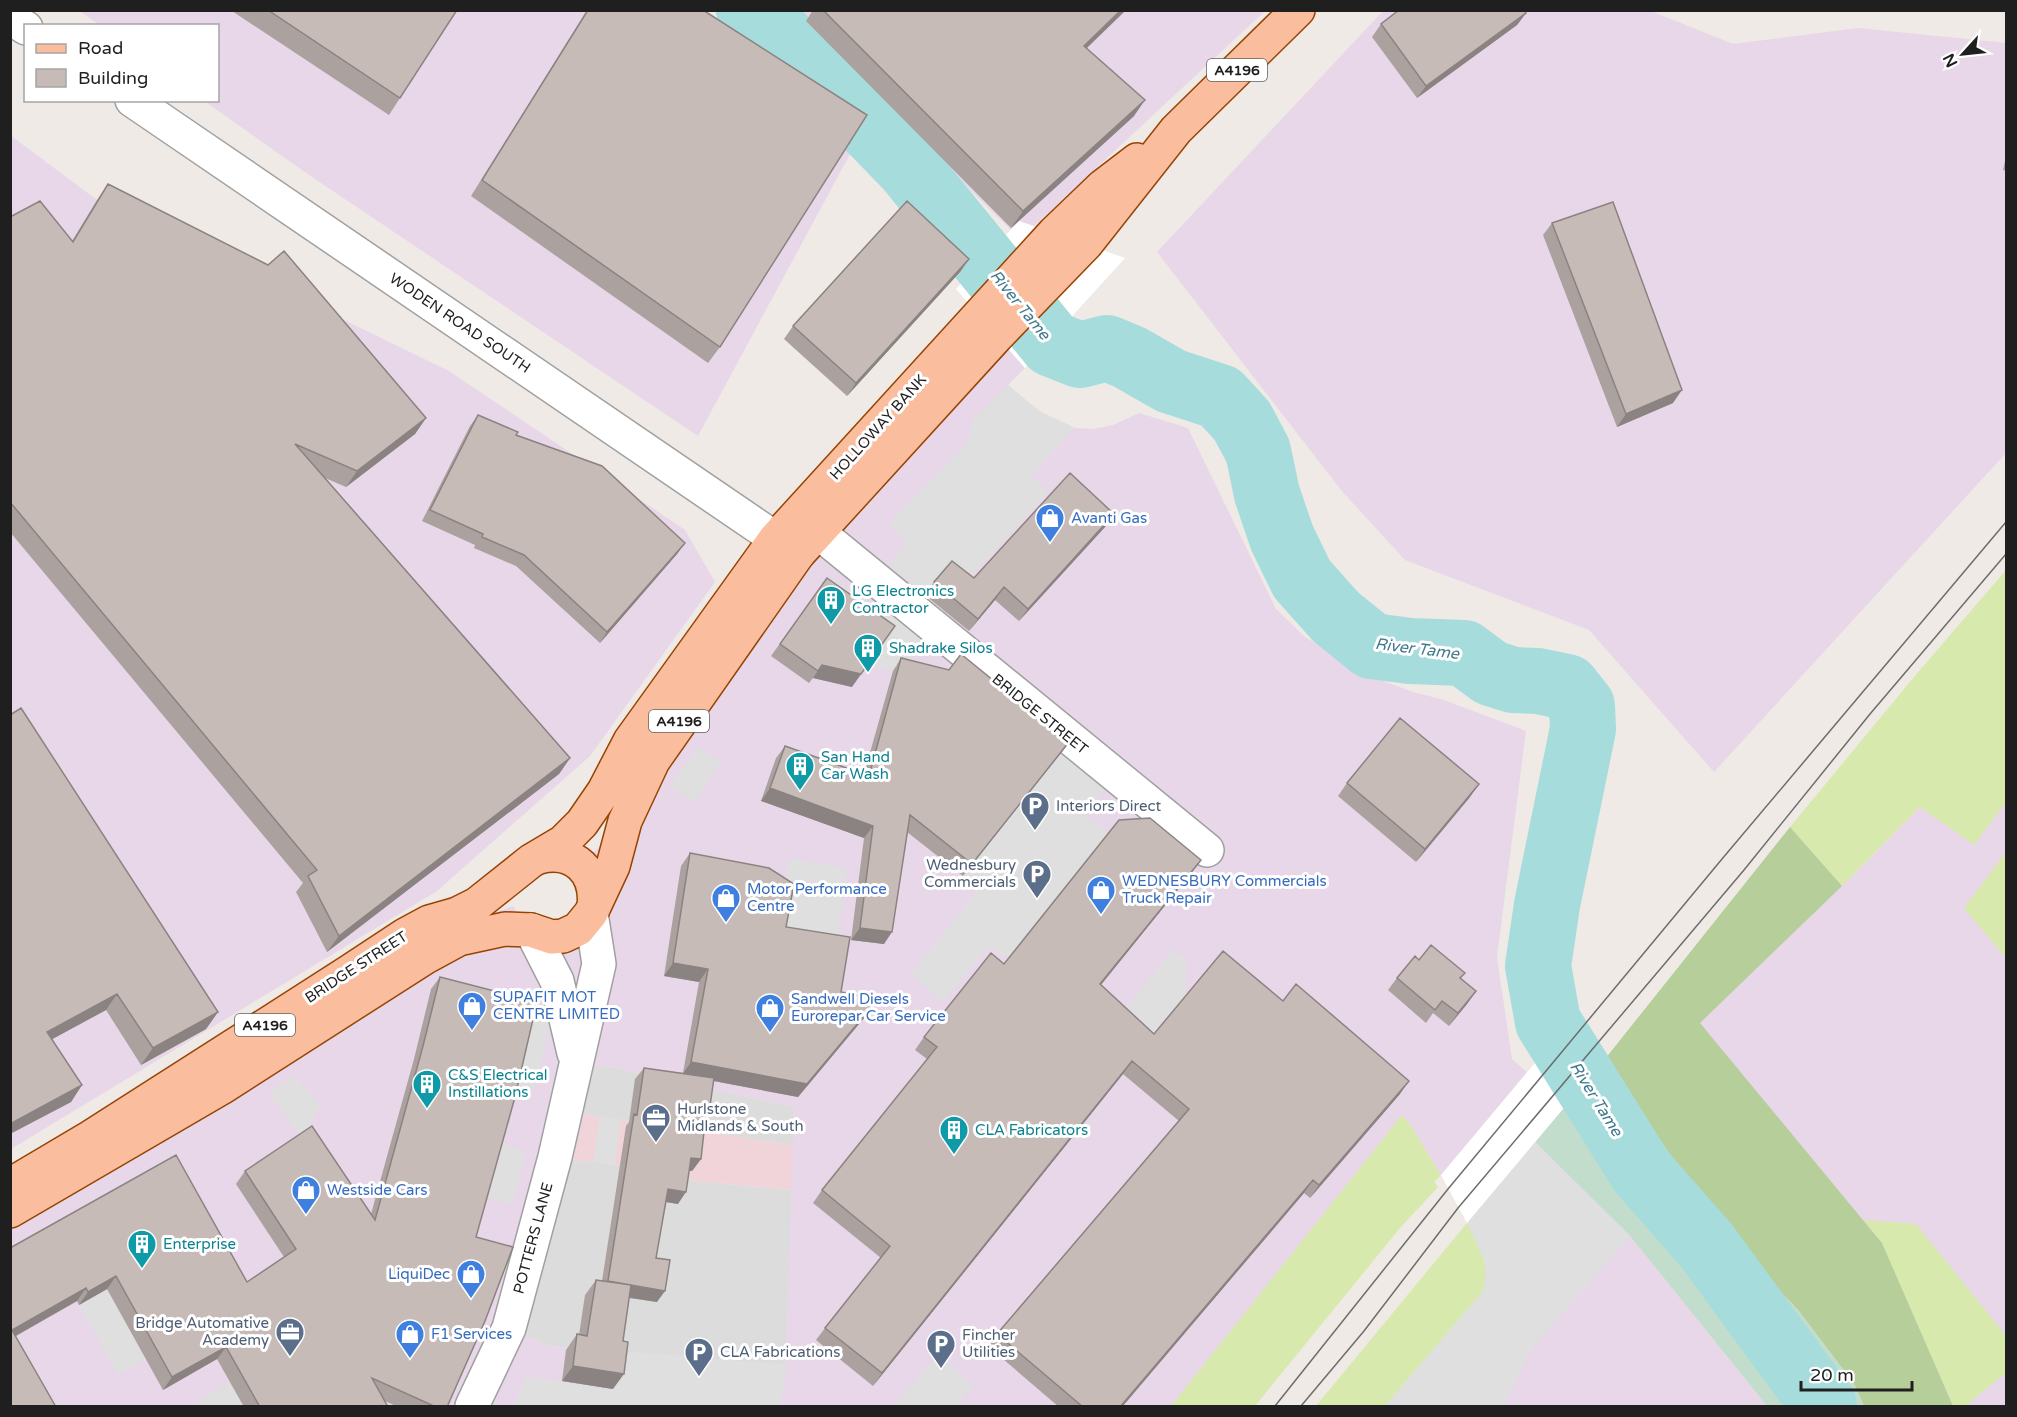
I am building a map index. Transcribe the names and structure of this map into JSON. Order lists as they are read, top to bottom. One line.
{"streets":{"main road":["A4196","HOLLOWAY BANK","BRIDGE STREET"],"street":["WODEN ROAD SOUTH","POTTERS LANE"]},"crossings":[["A4196","HOLLOWAY BANK"],["WODEN ROAD SOUTH","HOLLOWAY BANK"],["WODEN ROAD SOUTH","BRIDGE STREET"],["HOLLOWAY BANK","BRIDGE STREET"],["BRIDGE STREET","POTTERS LANE"]],"water":["River Tame"],"places":{"shop":["Avanti Gas","WEDNESBURY Commercials Truck Repair","Motor Performance Centre","SUPAFIT MOT CENTRE LIMITED","Sandwell Diesels Eurorepar Car Service","Westside Cars","LiquiDec","F1 Services"],"building":["LG Electronics Contractor","Shadrake Silos","San Hand Car Wash","C&S Electrical Instillations","CLA Fabricators","Enterprise"],"parking":["Interiors Direct","Wednesbury Commercials","Fincher Utilities","CLA Fabrications"],"office":["Hurlstone Midlands & South","Bridge Automative Academy"]},"legend":["Road","Building"],"scale_bar":"20 m","north":"bottom left"}
